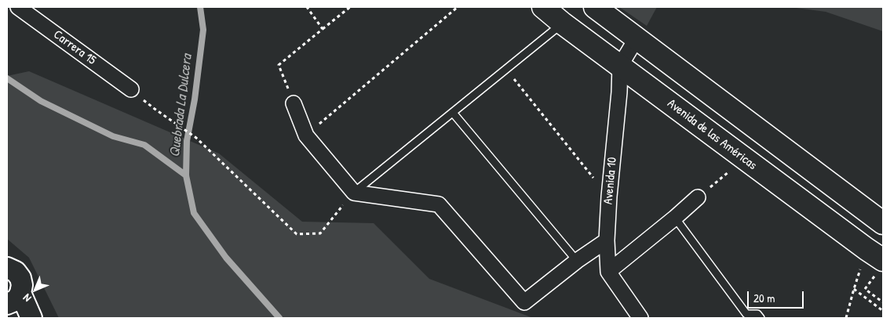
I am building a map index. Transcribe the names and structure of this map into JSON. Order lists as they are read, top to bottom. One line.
{"streets":{"main road":["Avenida de las Américas"],"street":["Carrera 15","Avenida 10"]},"crossings":[["Avenida de las Américas","Avenida 10"]],"water":["Quebrada La Dulcera"],"scale_bar":"20 m","north":"bottom left"}
